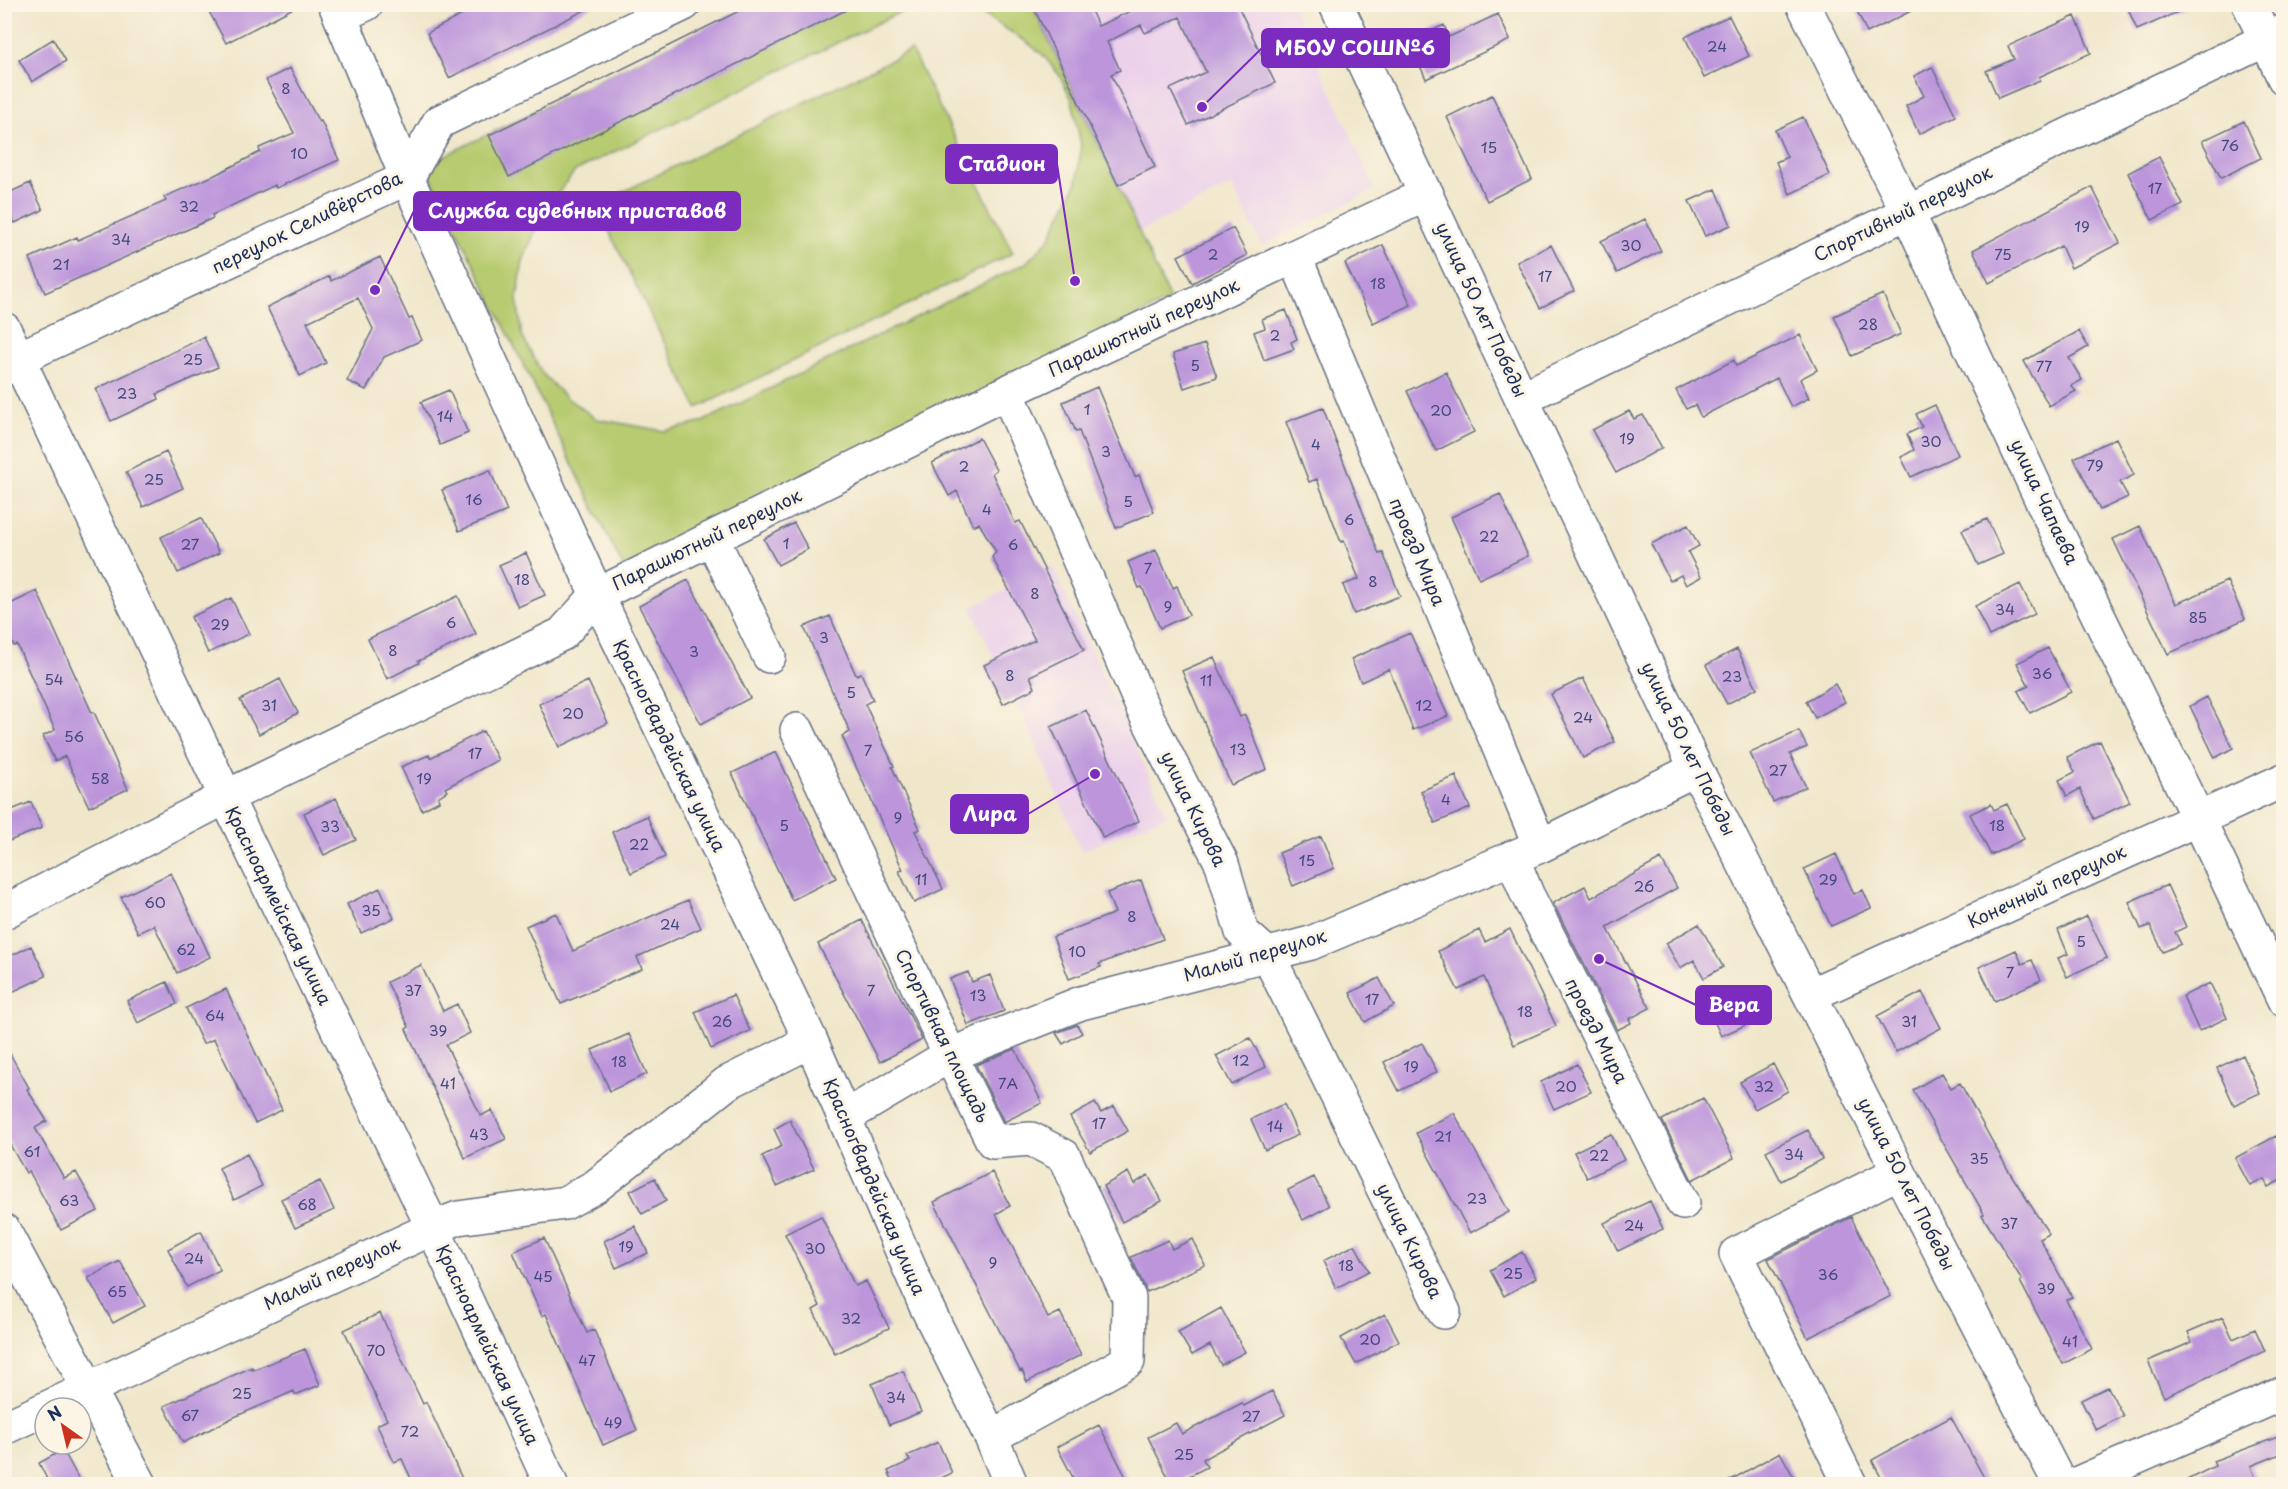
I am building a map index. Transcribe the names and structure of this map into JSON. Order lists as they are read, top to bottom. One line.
{"streets":{"street":["Спортивный переулок","переулок Селивёрстова","улица 50 лет Победы","Парашютный переулок","улица Чапаева","проезд Мира","Красногвардейская улица","улица Кирова","Конечный переулок","Красноармейская улица","Малый переулок","Спортивная площадь"]},"crossings":[["Спортивный переулок","улица 50 лет Победы"],["Спортивный переулок","улица Чапаева"],["переулок Селивёрстова","Красногвардейская улица"],["переулок Селивёрстова","Красноармейская улица"],["улица 50 лет Победы","Парашютный переулок"],["улица 50 лет Победы","Конечный переулок"],["улица 50 лет Победы","Малый переулок"],["Парашютный переулок","проезд Мира"],["Парашютный переулок","Красногвардейская улица"],["Парашютный переулок","улица Кирова"],["Парашютный переулок","Красноармейская улица"],["улица Чапаева","Конечный переулок"],["проезд Мира","Малый переулок"],["Красногвардейская улица","Малый переулок"],["Красногвардейская улица","Спортивная площадь"],["улица Кирова","Малый переулок"],["Красноармейская улица","Малый переулок"],["Малый переулок","Спортивная площадь"]],"places":["МБОУ СОШ№6","Стадион","Служба судебных приставов","Лира","Вера"],"house_numbers":["24","8","76","15","10","17","32","19","34","30","2","75","21","17","18","28","2","25","5","77","23","1","20","14","19","30","4","3","79","2","25","16","5","4","6","22","1","27","6","7","18","8","8","9","34","85","6","29","3","8","3","36","8","23","54","11","5","31","12","20","24","56","13","7","17","27","58","19","4","9","5","18","33","22","15","11","29","26","60","35","8","24","5","62","10","7","37","7","13","17","18","64","26","31","39","12","18","19","41","7А","20","32","17","14","43","21","61","34","22","35","23","63","68","37","24","19","30","24","9","18","25","36","45","39","65","32","20","41","70","47","25","34","67","27","49","72","25"],"north":"top left"}
